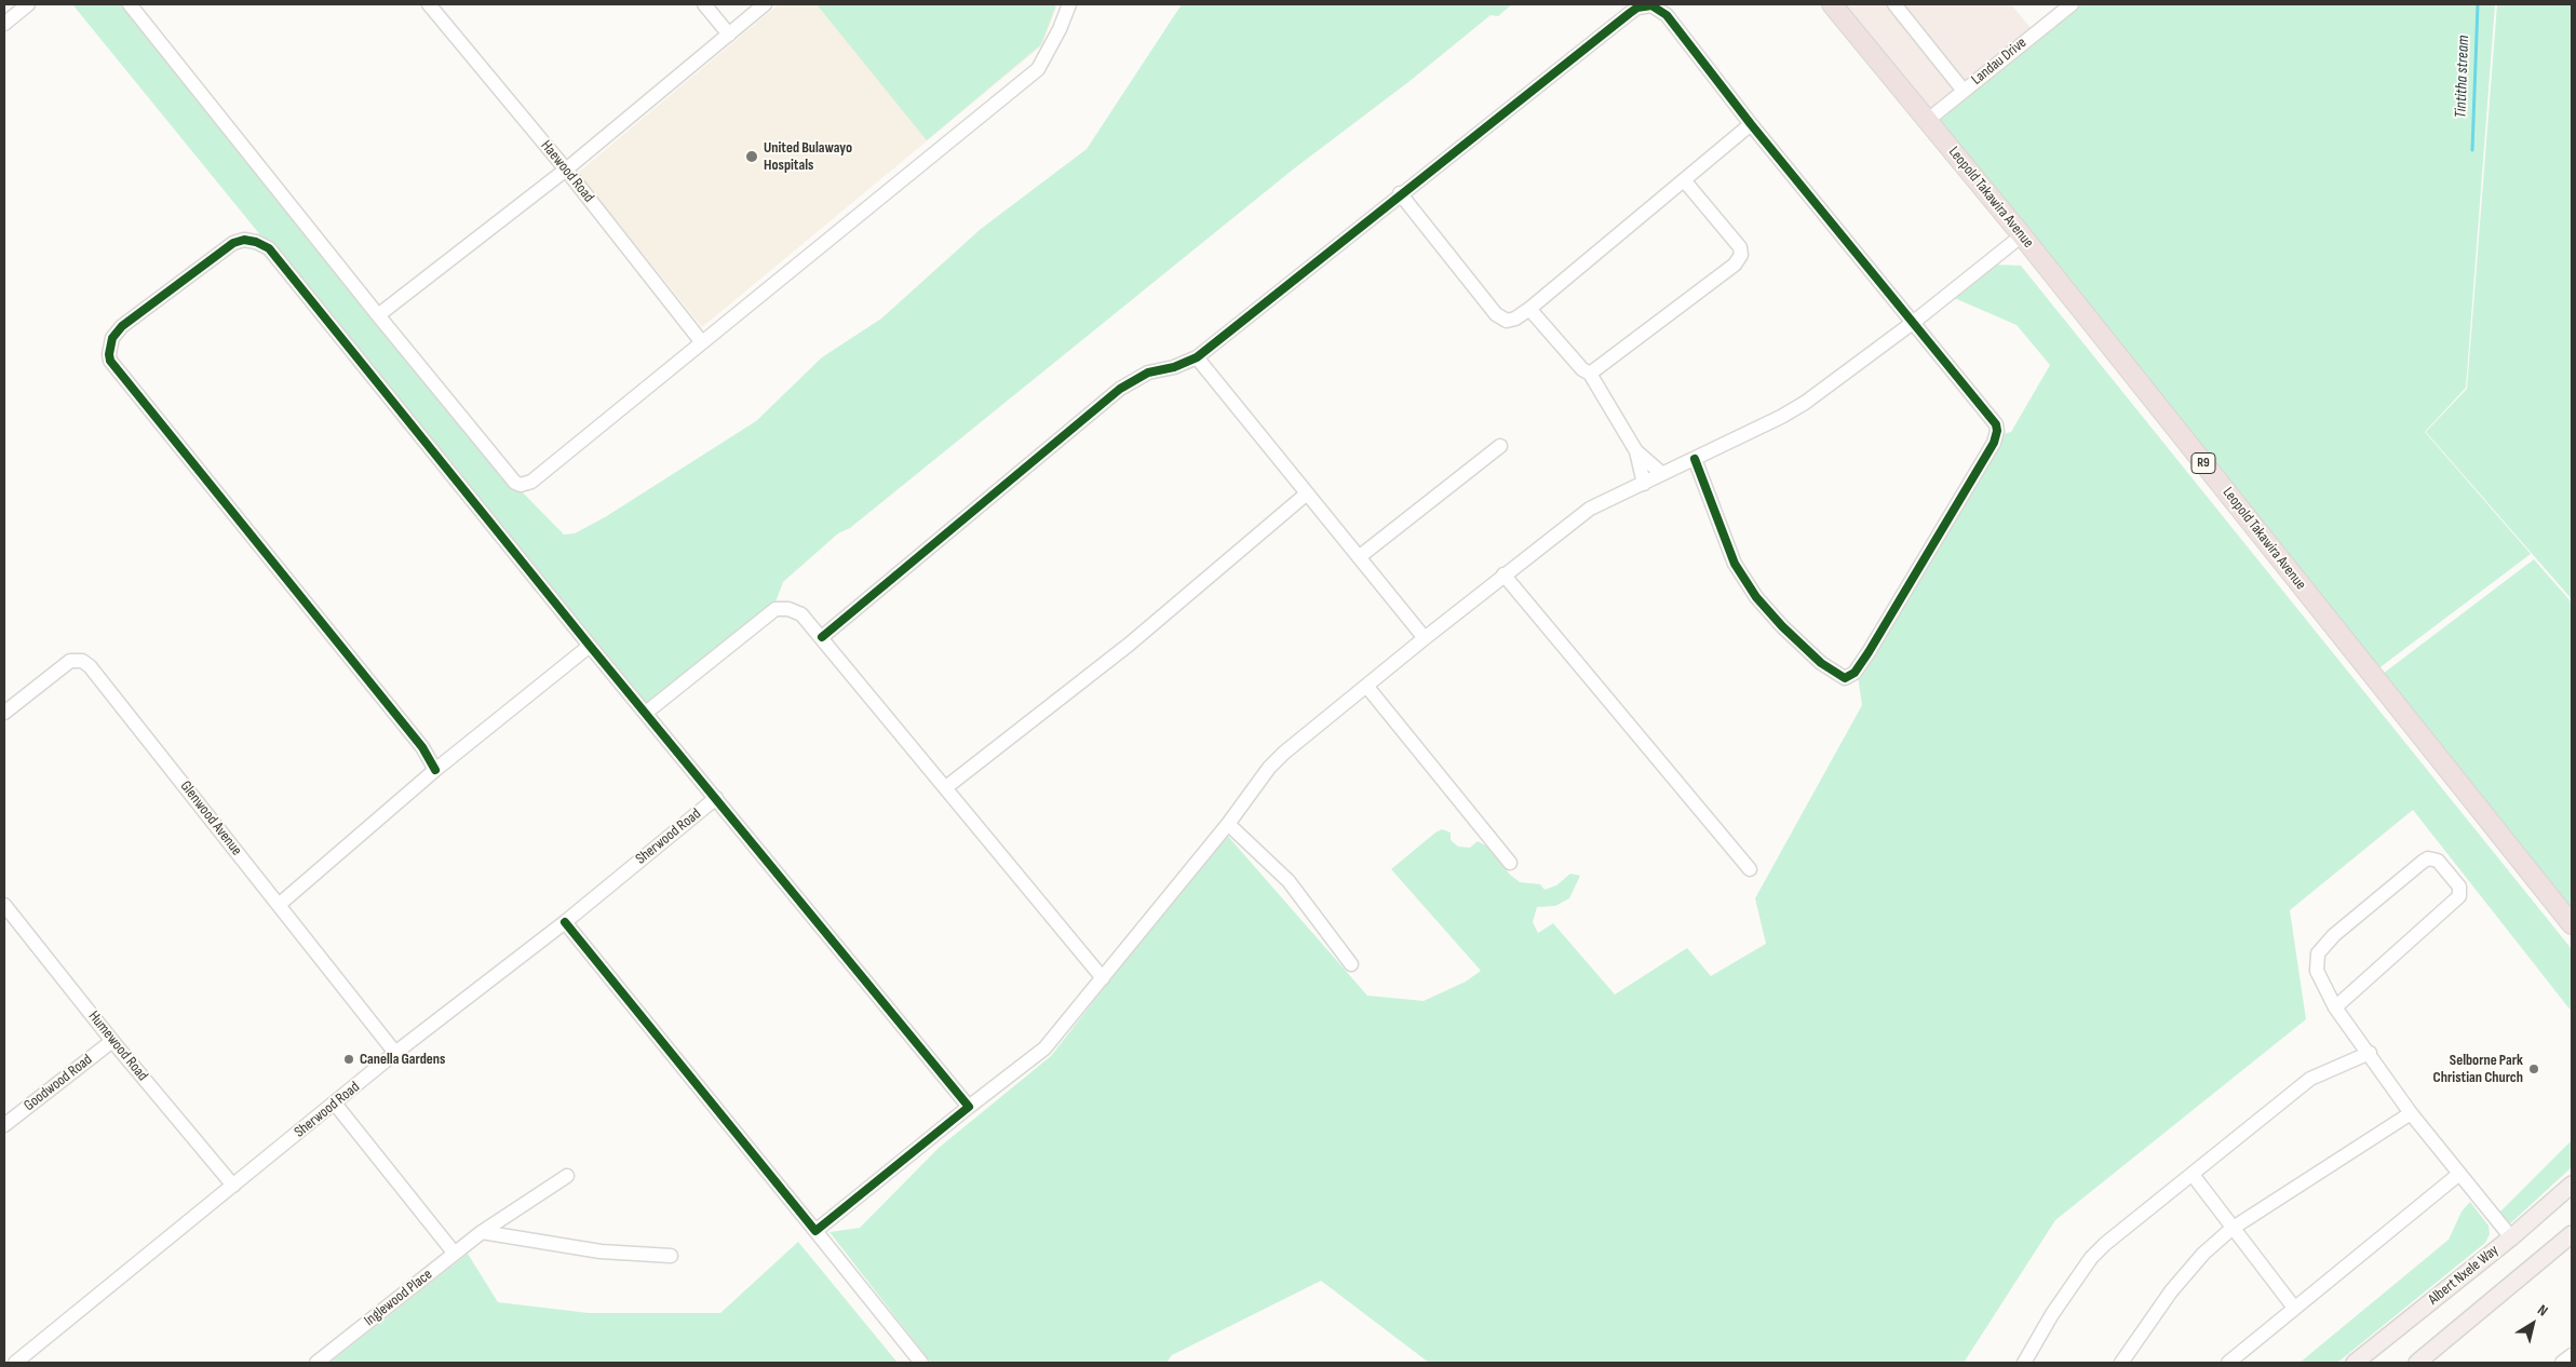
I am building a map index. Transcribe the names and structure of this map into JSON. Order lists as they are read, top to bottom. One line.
{"streets":{"highway":["Leopold Takawira Avenue","R9"],"main road":["Albert Nxele Way"],"street":["Landau Drive","Haewood Road","Glenwood Avenue","Sherwood Road","Humewood Road","Goodwood Road","Inglewood Place"]},"crossings":[["Landau Drive","Leopold Takawira Avenue"],["Glenwood Avenue","Sherwood Road"],["Sherwood Road","Humewood Road"],["Humewood Road","Goodwood Road"]],"water":["Tintitha stream"],"places":["United Bulawayo Hospitals","Canella Gardens","Selborne Park Christian Church"],"north":"top right"}
